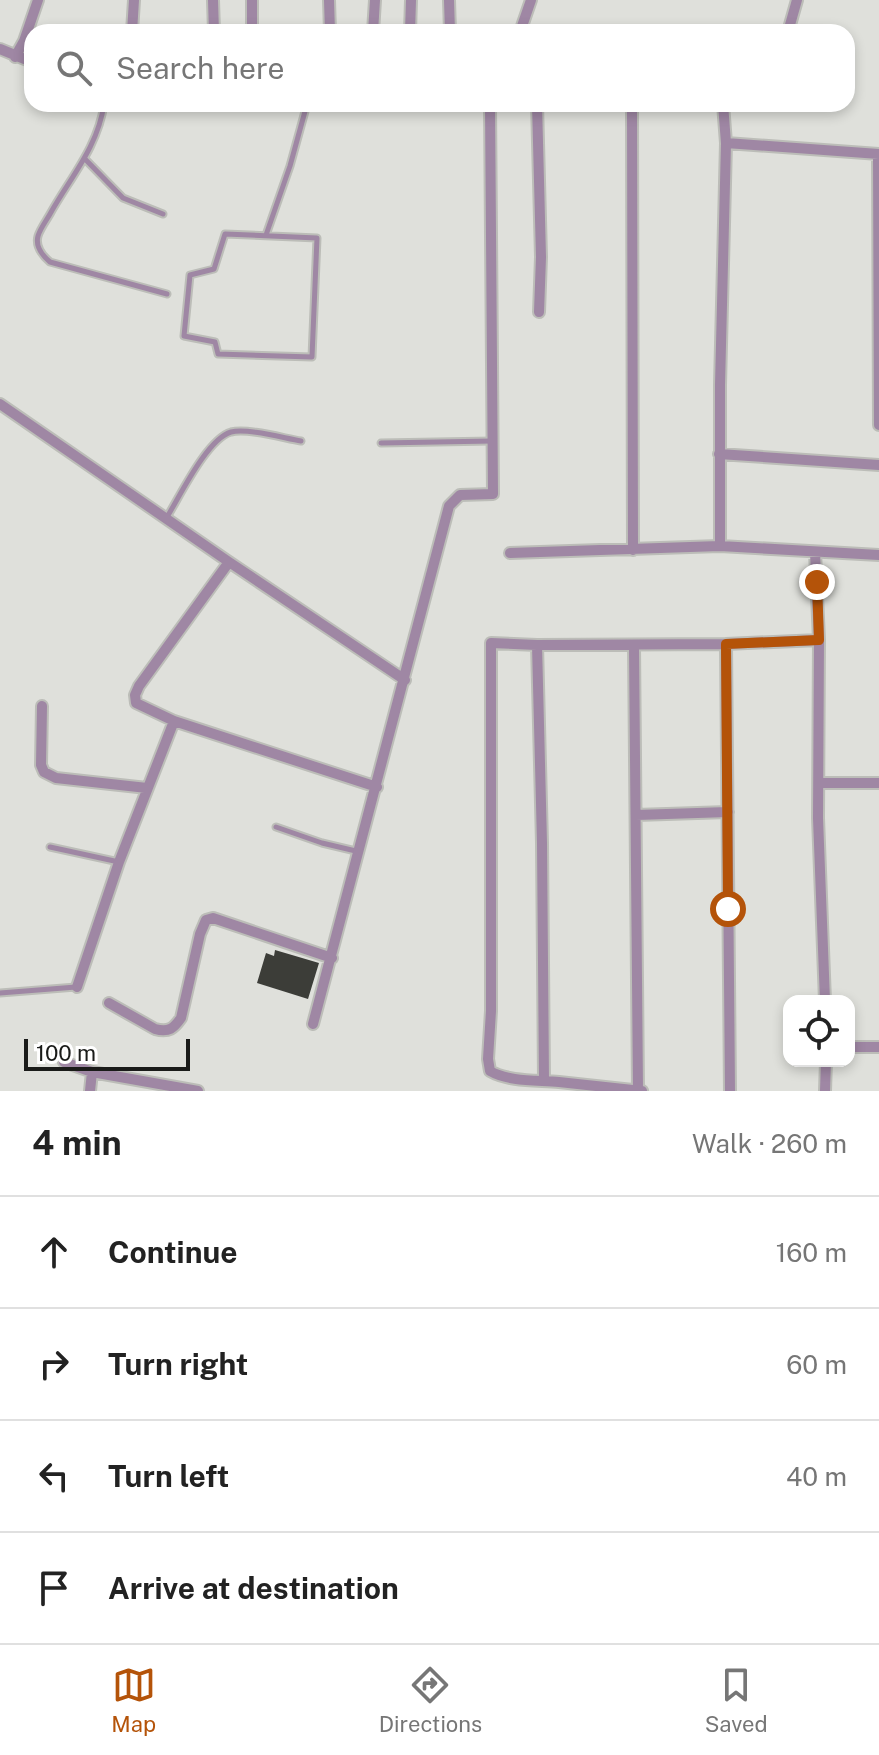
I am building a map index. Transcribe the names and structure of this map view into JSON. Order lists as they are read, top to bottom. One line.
{"scale_bar":"100 m","page":{"search":"Search here","scale":"100 m","heading":["4 min","Walk · 260 m"],"list":[["Continue","160 m"],["Turn right","60 m"],["Turn left","40 m"],"Arrive at destination"],"nav":["Map","Directions","Saved"]}}
